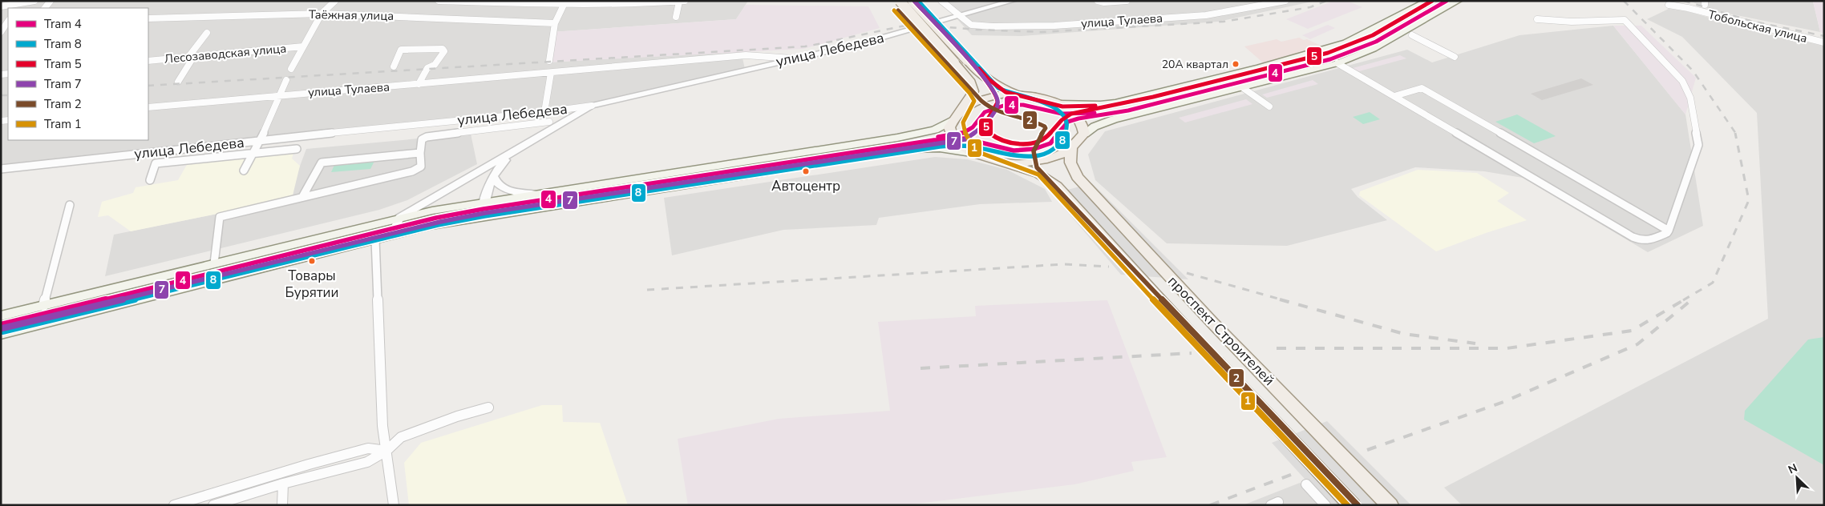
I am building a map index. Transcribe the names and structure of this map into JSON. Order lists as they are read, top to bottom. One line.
{"streets":{"main road":["проспект Строителей"],"street":["Таёжная улица","улица Тулаева","Тобольская улица","улица Лебедева","Лесозаводская улица"]},"crossings":[["улица Тулаева","улица Лебедева"]],"places":["20А квартал","Автоцентр","Товары Бурятии"],"lines":["tram line 4","tram line 8","tram line 5","tram line 7","tram line 2","tram line 1"],"legend":["Tram 4","Tram 8","Tram 5","Tram 7","Tram 2","Tram 1"],"north":"top left"}
